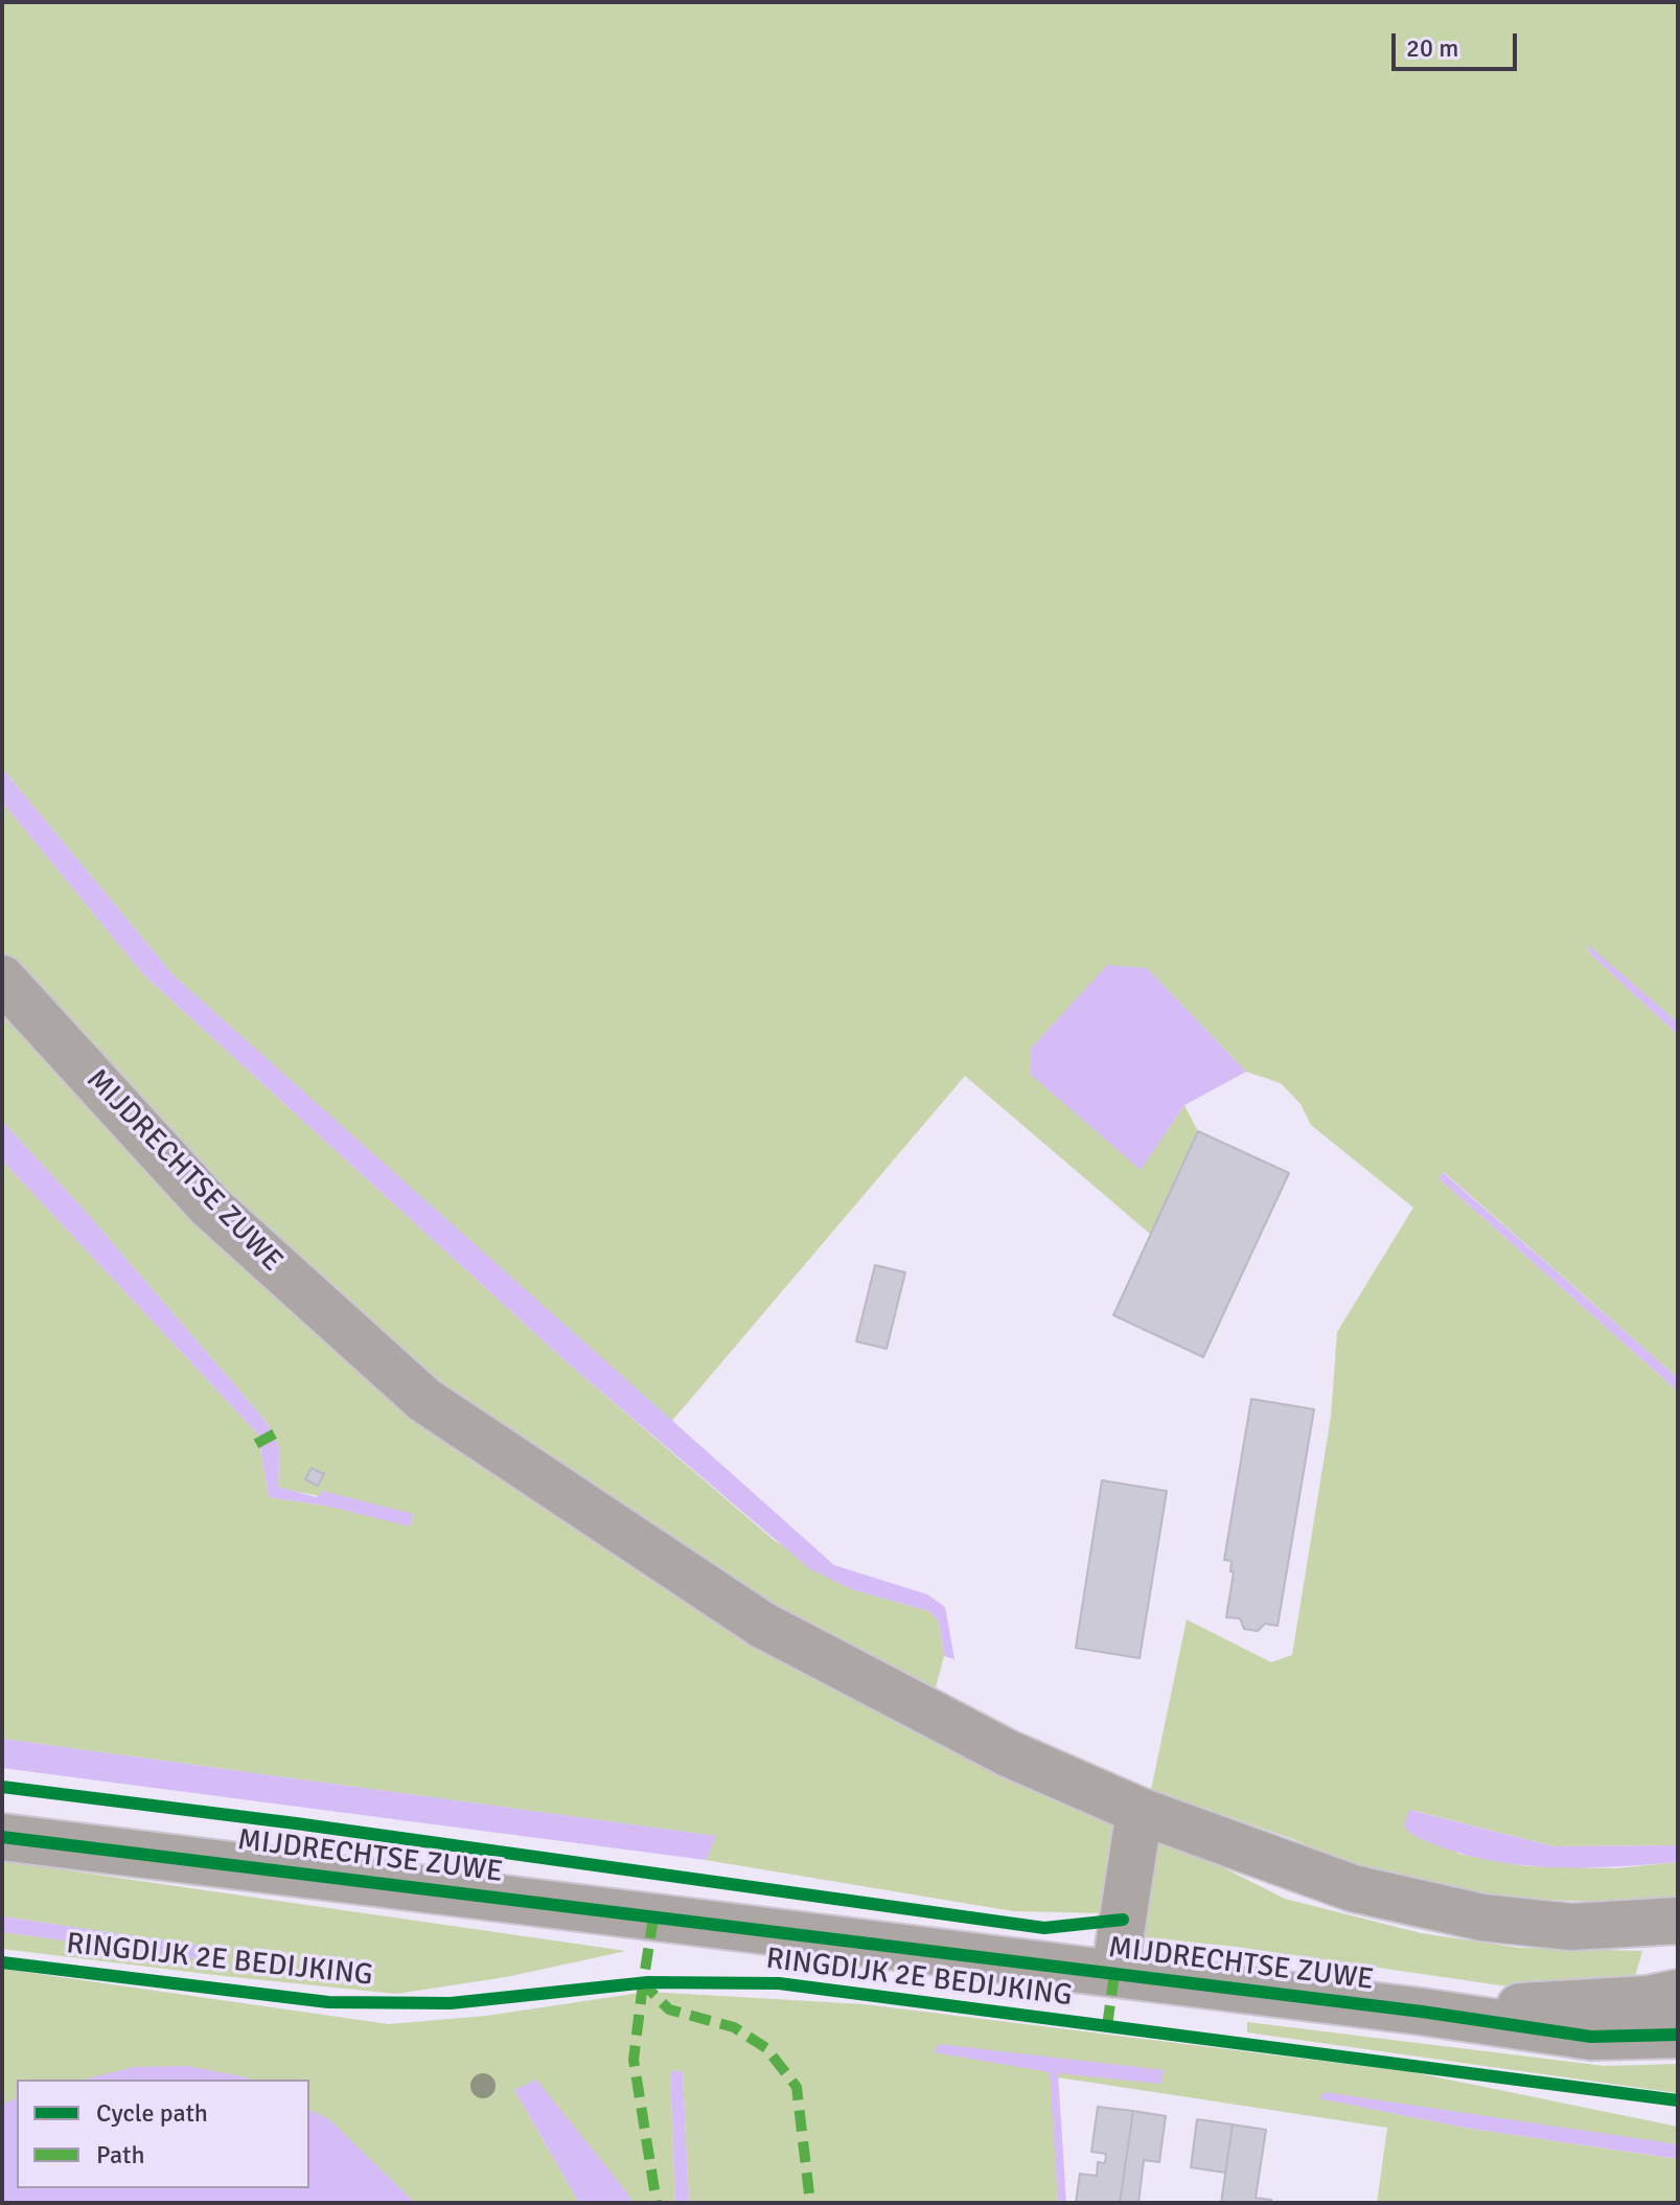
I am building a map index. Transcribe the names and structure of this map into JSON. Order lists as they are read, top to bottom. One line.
{"streets":{"street":["MIJDRECHTSE ZUWE"],"cycle path":["RINGDIJK 2E BEDIJKING"]},"legend":["Cycle path","Path"],"scale_bar":"20 m"}
